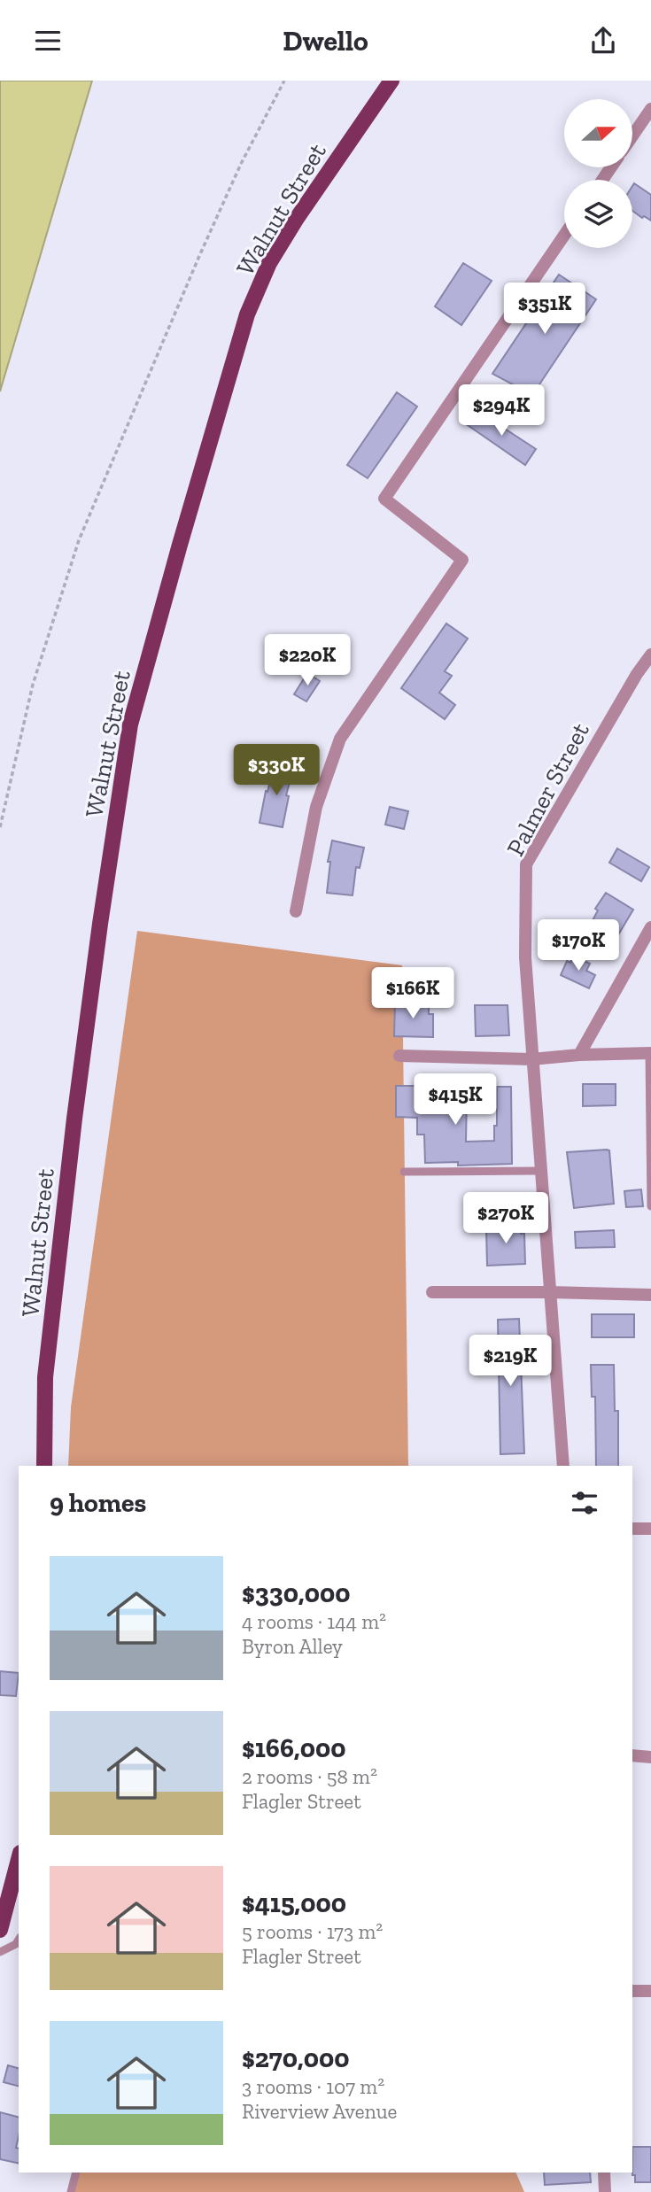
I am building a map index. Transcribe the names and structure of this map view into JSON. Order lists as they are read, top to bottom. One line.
{"streets":{"main road":["Walnut Street"],"street":["Palmer Street"]},"north":"right","page":{"header":"Dwello","price":["$351K","$294K","$220K","$330K","$170K","$166K","$415K","$270K","$219K"],"heading":"9 homes","list":[{"name":"$330,000","note":"4 rooms · 144 m² · Byron Alley"},{"name":"$166,000","note":"2 rooms · 58 m² · Flagler Street"},{"name":"$415,000","note":"5 rooms · 173 m² · Flagler Street"},{"name":"$270,000","note":"3 rooms · 107 m² · Riverview Avenue"}]}}
